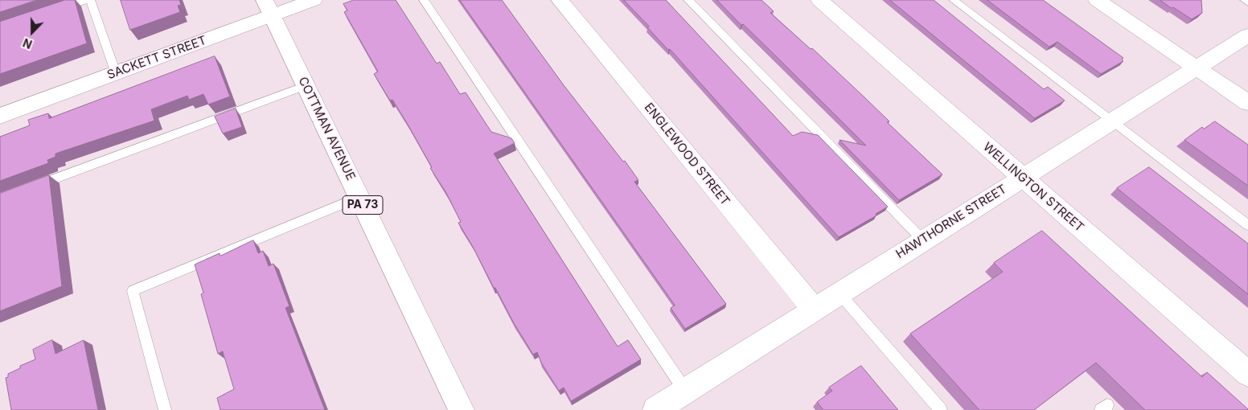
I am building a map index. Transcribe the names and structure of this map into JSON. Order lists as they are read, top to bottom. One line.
{"streets":{"street":["SACKETT STREET","COTTMAN AVENUE","ENGLEWOOD STREET","WELLINGTON STREET","PA 73","HAWTHORNE STREET"]},"crossings":[["SACKETT STREET","COTTMAN AVENUE"],["ENGLEWOOD STREET","HAWTHORNE STREET"],["WELLINGTON STREET","HAWTHORNE STREET"]],"north":"bottom"}
